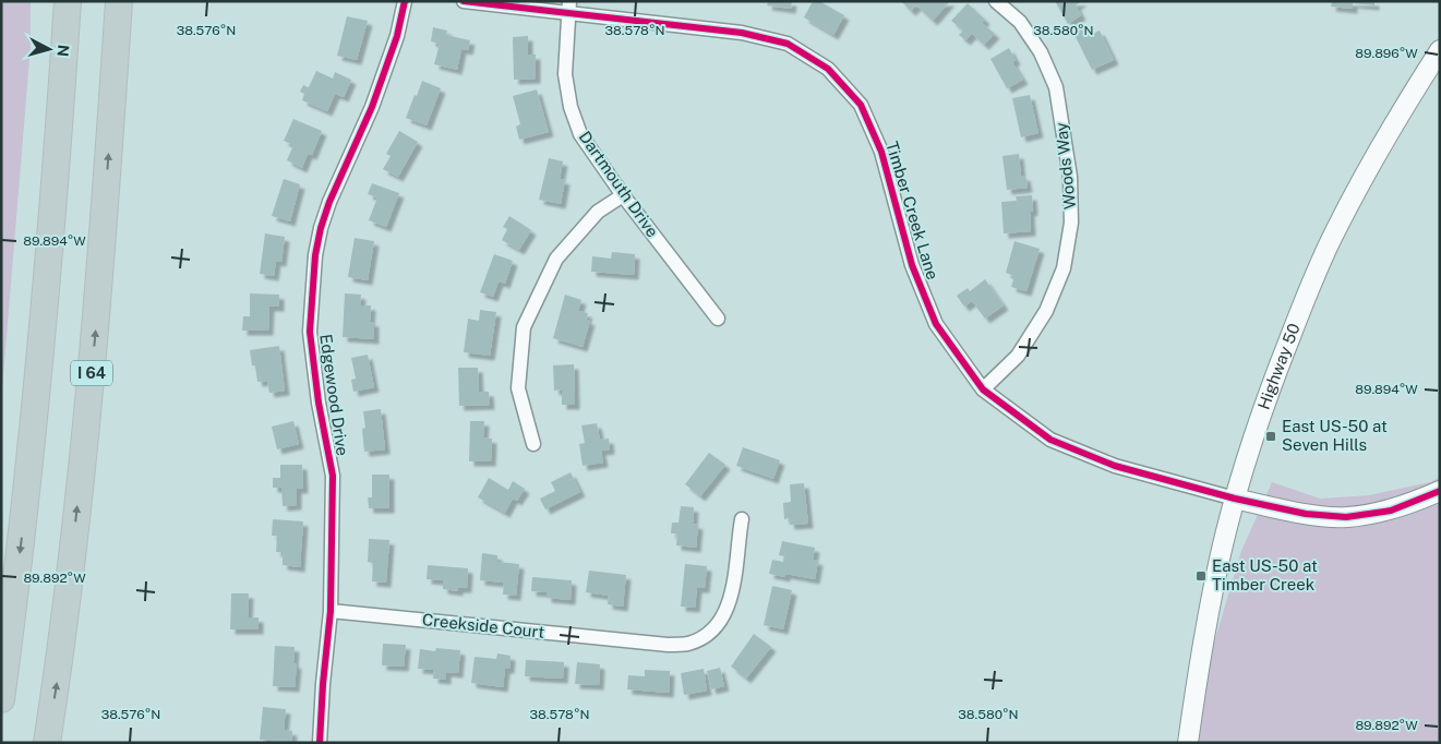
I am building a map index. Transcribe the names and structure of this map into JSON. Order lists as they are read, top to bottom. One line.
{"streets":{"highway":["I 64"],"main road":["Highway 50"],"street":["Woods Way","Dartmouth Drive","Timber Creek Lane","Edgewood Drive","Creekside Court"]},"crossings":[["Woods Way","Timber Creek Lane"],["Dartmouth Drive","Timber Creek Lane"],["Timber Creek Lane","Highway 50"],["Edgewood Drive","Creekside Court"]],"places":{"transit":["East US-50 at Seven Hills","East US-50 at Timber Creek"]},"north":"right","coordinates":["38.576°N","38.578°N","38.580°N","89.896°W","89.894°W","89.892°W"]}
